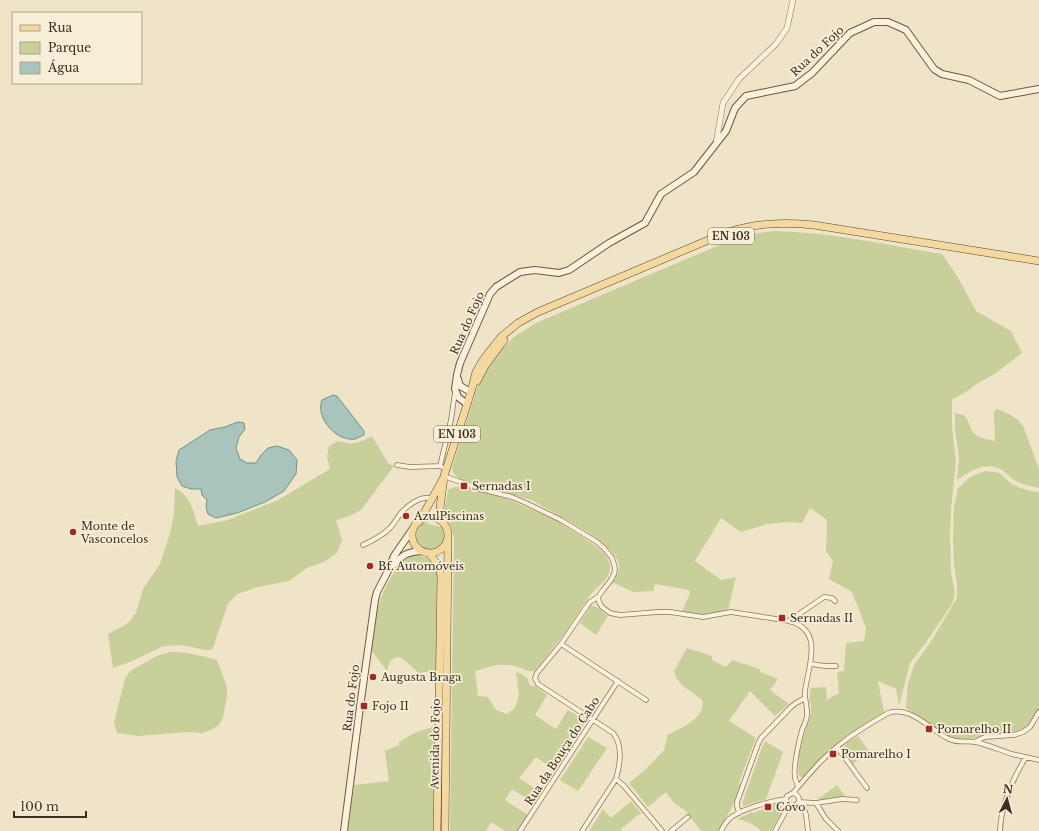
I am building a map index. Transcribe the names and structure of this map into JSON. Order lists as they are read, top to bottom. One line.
{"streets":{"main road":["Rua do Fojo","EN 103","Avenida do Fojo"],"street":["Rua da Bouça do Cabo"]},"crossings":[["Rua do Fojo","EN 103"],["Rua do Fojo","Avenida do Fojo"],["EN 103","Avenida do Fojo"]],"places":{"transit":["Sernadas I","Sernadas II","Fojo II","Pomarelho II","Pomarelho I","Côvo"],"other":["AzulPiscinas","Monte de Vasconcelos","Bf. Automóveis","Augusta Braga"]},"legend":["Rua","Parque","Água"],"scale_bar":"100 m","north":"top"}
